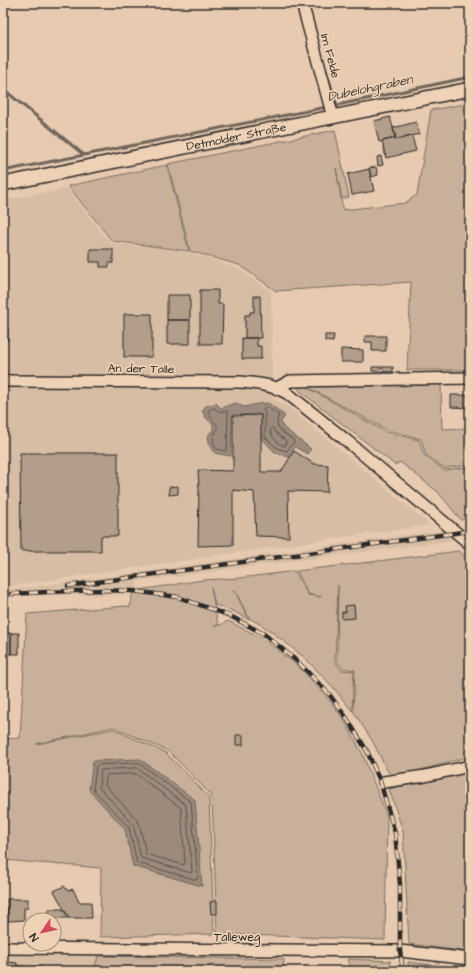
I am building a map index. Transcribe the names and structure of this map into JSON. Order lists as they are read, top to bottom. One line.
{"streets":{"street":["Im Felde","Detmolder Straße","An der Talle","Talleweg"]},"crossings":[["Im Felde","Detmolder Straße"]],"water":["Dubelohgraben"],"north":"bottom left"}
